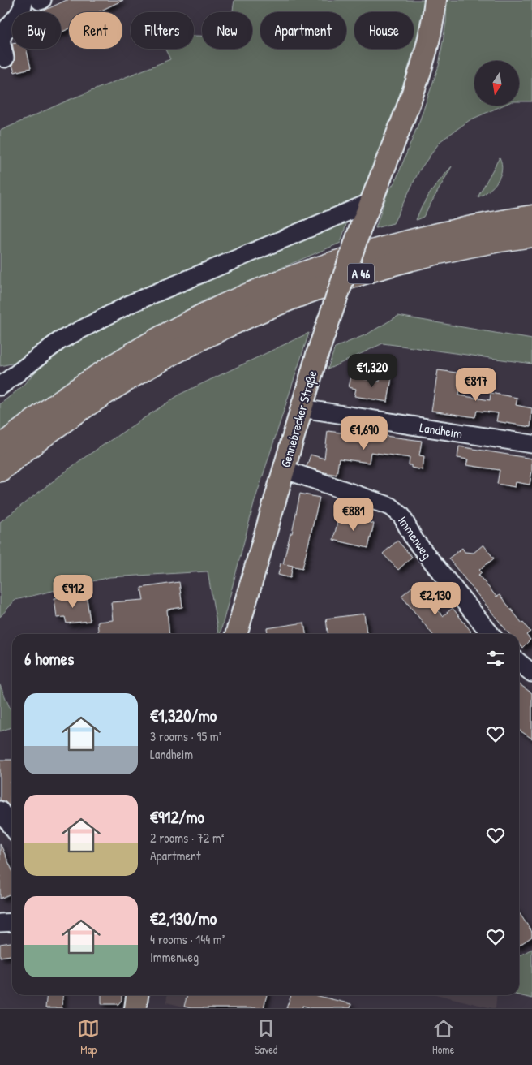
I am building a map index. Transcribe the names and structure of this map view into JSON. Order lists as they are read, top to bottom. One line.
{"streets":{"highway":["A 46"],"main road":["Gennebrecker Straße"],"street":["Landheim","Immenweg"]},"crossings":[["Gennebrecker Straße","Landheim"],["Gennebrecker Straße","Immenweg"]],"north":"bottom","page":{"chip":["Buy","Rent","Filters","New","Apartment","House"],"price":["€1,320","€817","€1,690","€881","€912","€2,130"],"heading":"6 homes","list":[{"name":"€1,320/mo","note":"3 rooms · 95 m² · Landheim"},{"name":"€912/mo","note":"2 rooms · 72 m² · Apartment"},{"name":"€2,130/mo","note":"4 rooms · 144 m² · Immenweg"}],"tabs":["Map","Saved","Home"]}}
